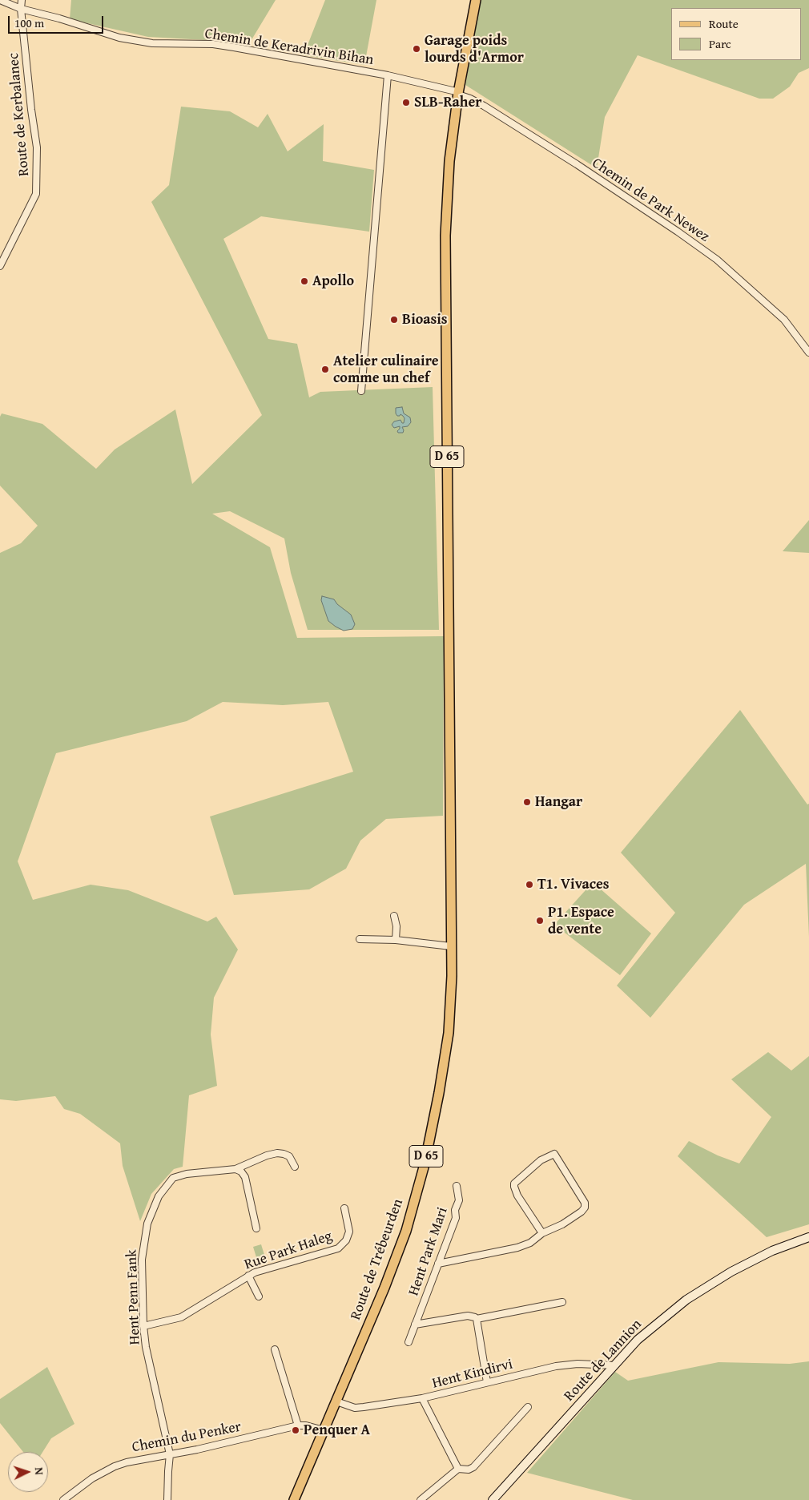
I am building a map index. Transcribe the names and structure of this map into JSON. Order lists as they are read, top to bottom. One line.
{"streets":{"main road":["D 65","Route de Trébeurden","Route de Lannion"],"street":["Chemin de Keradrivin Bihan","Route de Kerbalanec","Chemin de Park Newez","Rue Park Haleg","Hent Park Mari","Hent Penn Fank","Hent Kindirvi","Chemin du Penker"]},"crossings":[["Chemin de Keradrivin Bihan","Route de Kerbalanec"],["Chemin de Keradrivin Bihan","Chemin de Park Newez"],["Chemin de Keradrivin Bihan","D 65"],["Chemin de Keradrivin Bihan","Route de Trébeurden"],["Chemin de Park Newez","D 65"],["Chemin de Park Newez","Route de Trébeurden"],["D 65","Route de Trébeurden"],["Rue Park Haleg","Hent Penn Fank"],["Route de Trébeurden","Hent Kindirvi"],["Route de Trébeurden","Chemin du Penker"],["Hent Penn Fank","Chemin du Penker"],["Route de Lannion","Hent Kindirvi"]],"places":["Garage poids lourds d'Armor","SLB-Raher","Apollo","Bioasis","Atelier culinaire comme un chef","Hangar","T1. Vivaces","P1. Espace de vente","Penquer A"],"legend":["Route","Parc"],"scale_bar":"100 m","north":"right"}
